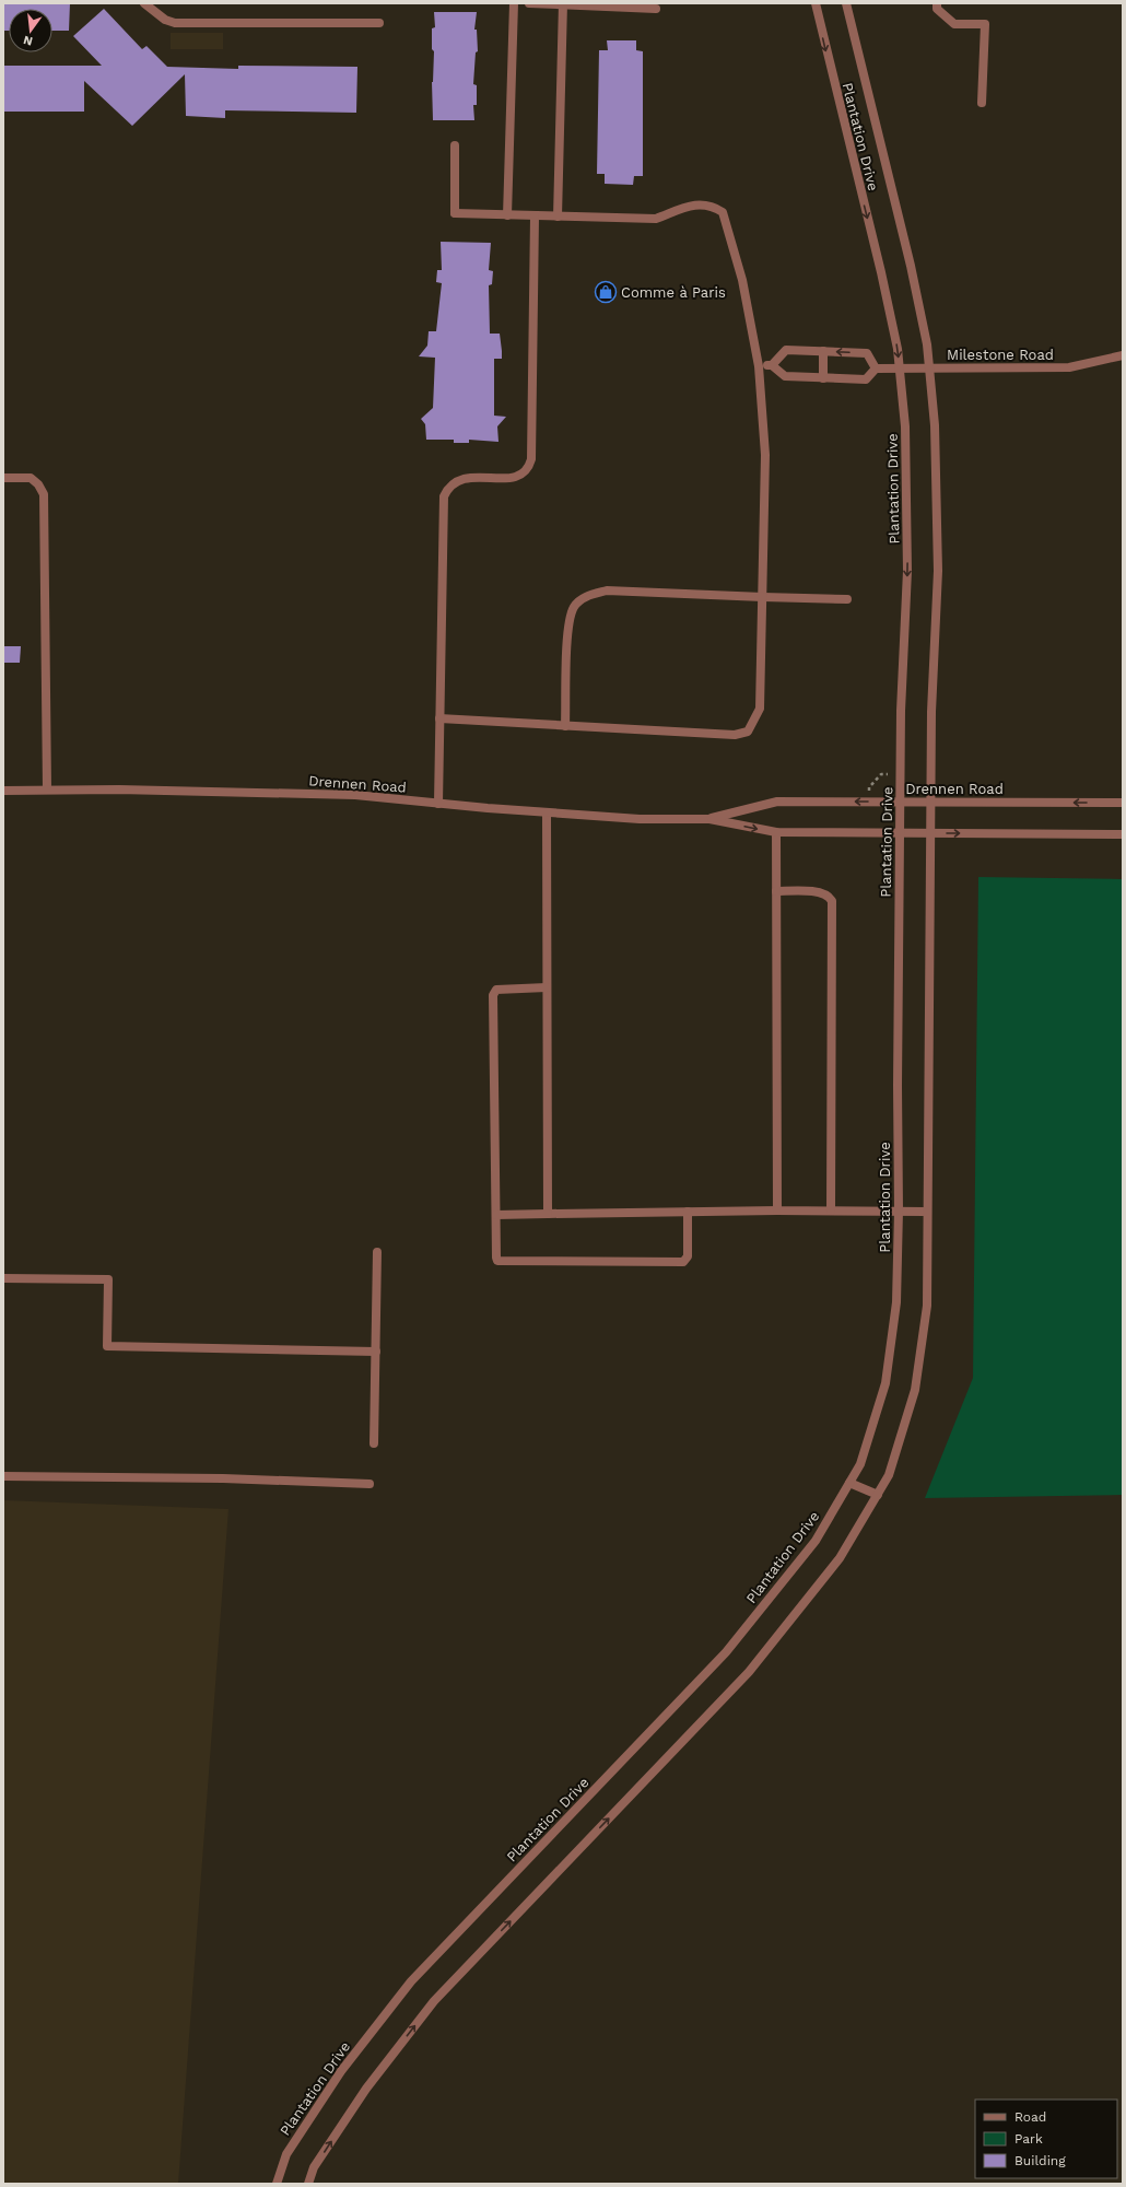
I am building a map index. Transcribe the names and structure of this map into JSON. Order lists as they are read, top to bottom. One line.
{"streets":{"street":["Plantation Drive","Milestone Road","Drennen Road"]},"crossings":[["Plantation Drive","Milestone Road"],["Plantation Drive","Drennen Road"]],"places":{"shop":["Comme à Paris"]},"legend":["Road","Park","Building"],"north":"bottom"}
